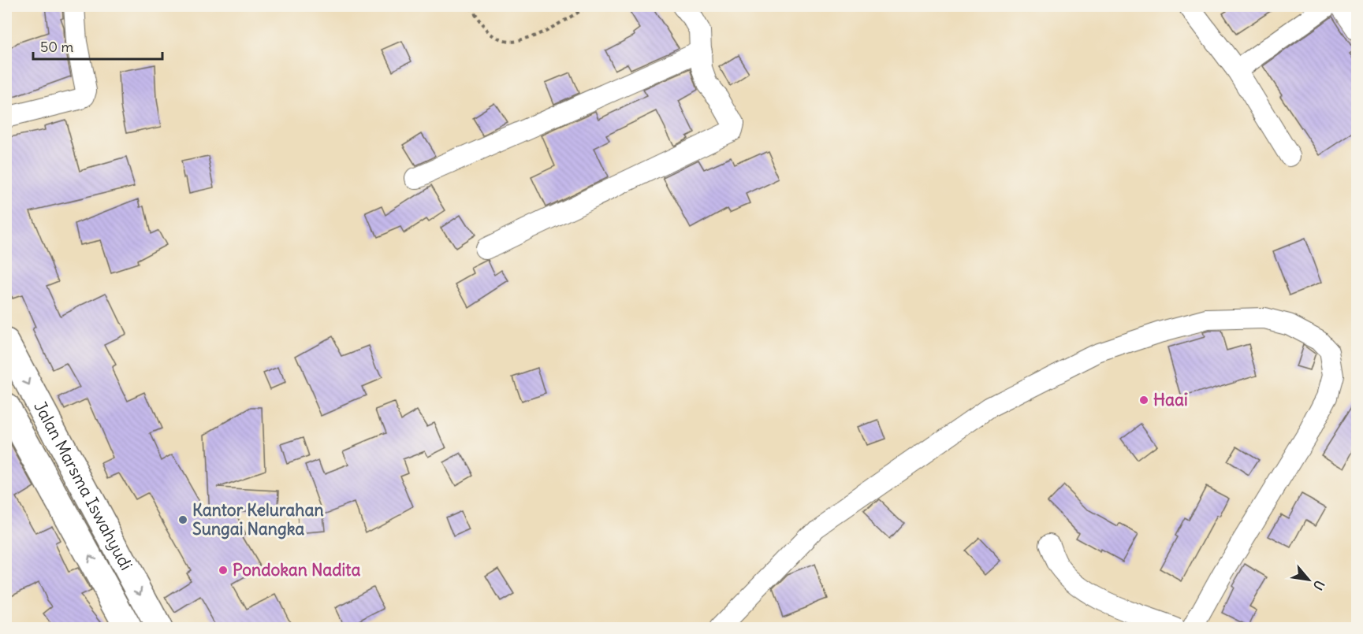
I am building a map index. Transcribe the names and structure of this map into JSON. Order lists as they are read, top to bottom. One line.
{"streets":{"highway":["Jalan Marsma Iswahyudi"]},"places":["Haai","Kantor Kelurahan Sungai Nangka","Pondokan Nadita"],"scale_bar":"50 m","north":"bottom right"}
